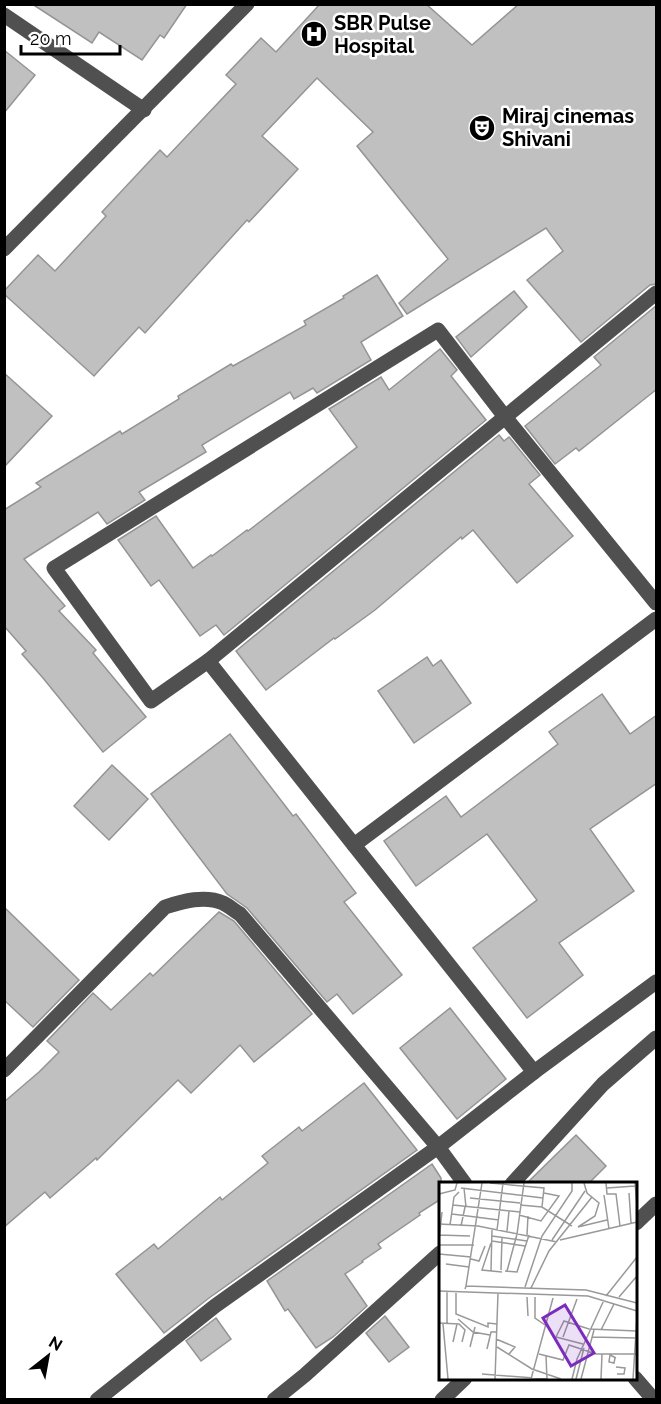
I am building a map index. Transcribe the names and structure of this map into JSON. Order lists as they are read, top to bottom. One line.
{"places":{"hospital":["SBR Pulse Hospital"],"theatre":["Miraj cinemas Shivani"]},"scale_bar":"20 m","north":"top right"}
